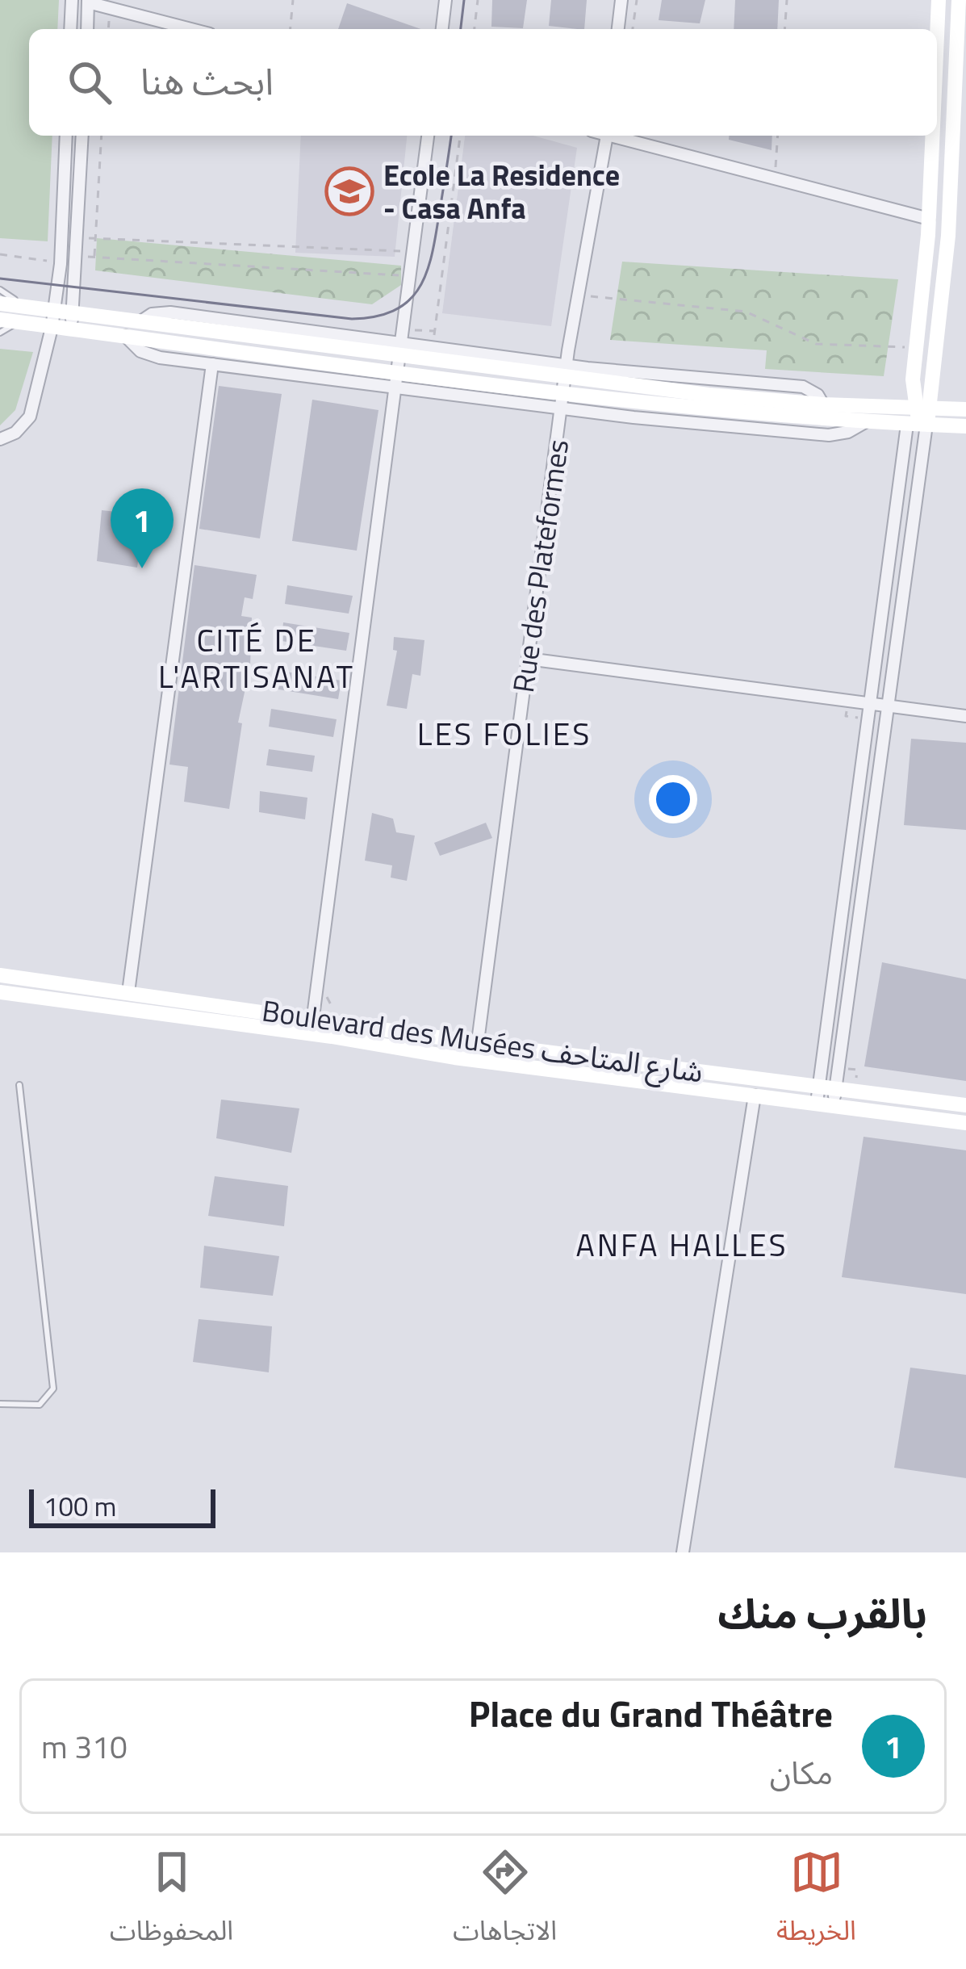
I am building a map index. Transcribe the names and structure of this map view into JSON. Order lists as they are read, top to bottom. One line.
{"streets":{"street":["Rue des Plateformes","Boulevard des Musées شارع المتاحف"]},"crossings":[["Rue des Plateformes","Boulevard des Musées شارع المتاحف"]],"districts":["CITÉ DE L'ARTISANAT","LES FOLIES","ANFA HALLES"],"places":{"school or university":["Ecole La Residence - Casa Anfa"]},"scale_bar":"100 m","page":{"search":"ابحث هنا","pins":"1","scale":"100 m","heading":"بالقرب منك","list":[{"mark":"1","name":"Place du Grand Théâtre","note":"مكان","value":"310 m"}],"nav":["الخريطة","الاتجاهات","المحفوظات"]}}
